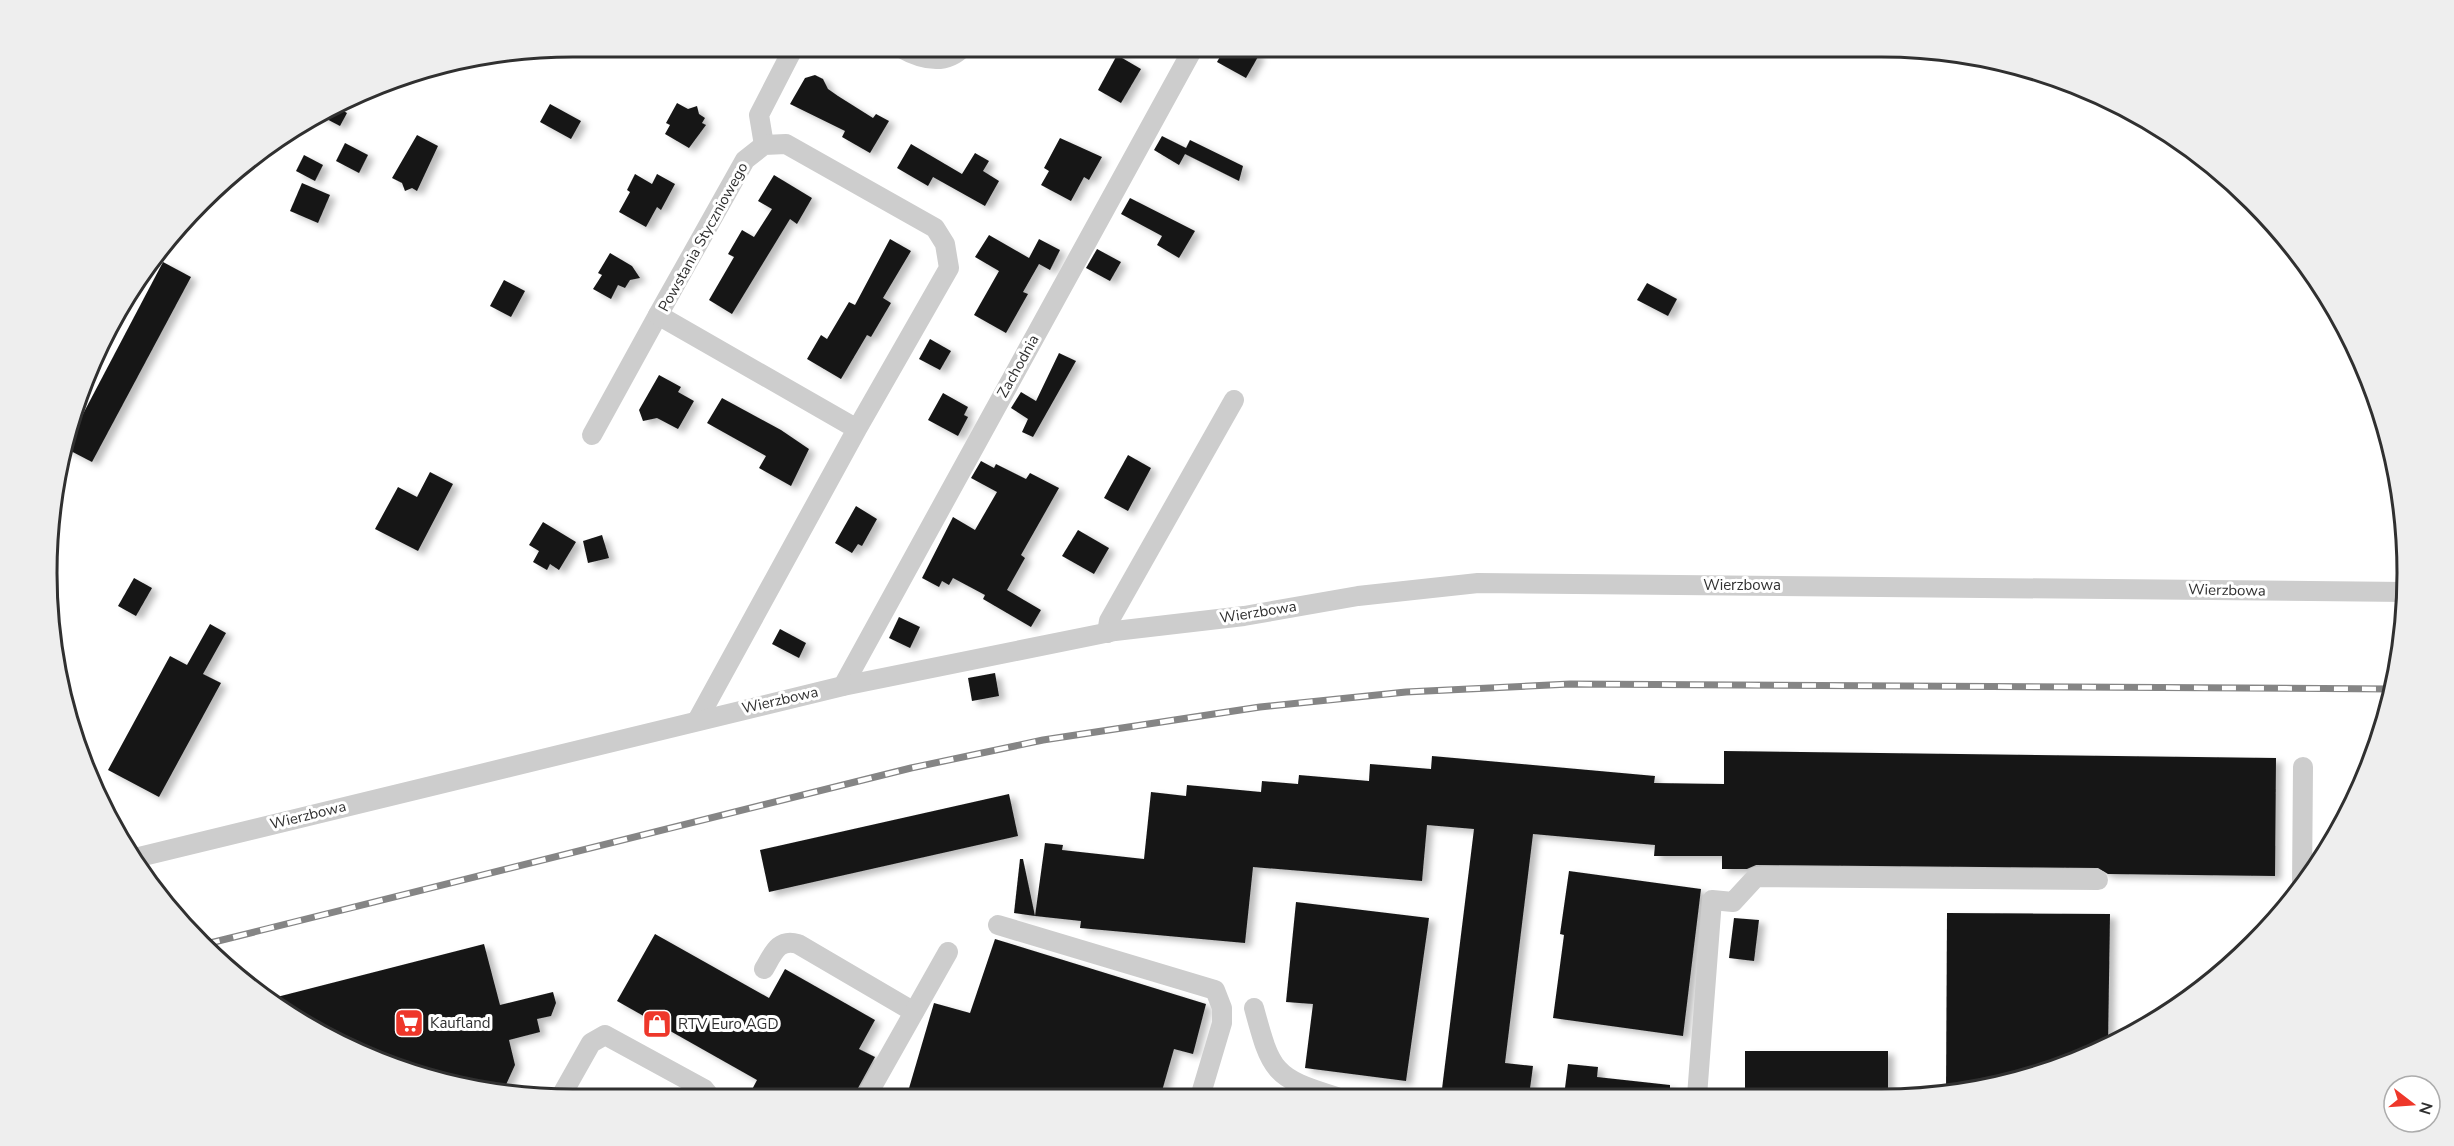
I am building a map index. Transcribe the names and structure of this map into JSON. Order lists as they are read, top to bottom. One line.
{"streets":{"street":["Powstania Styczniowego","Zachodnia","Wierzbowa"]},"crossings":[["Zachodnia","Wierzbowa"]],"places":{"supermarket":["Kaufland"],"shop":["RTV Euro AGD"]},"north":"right"}
